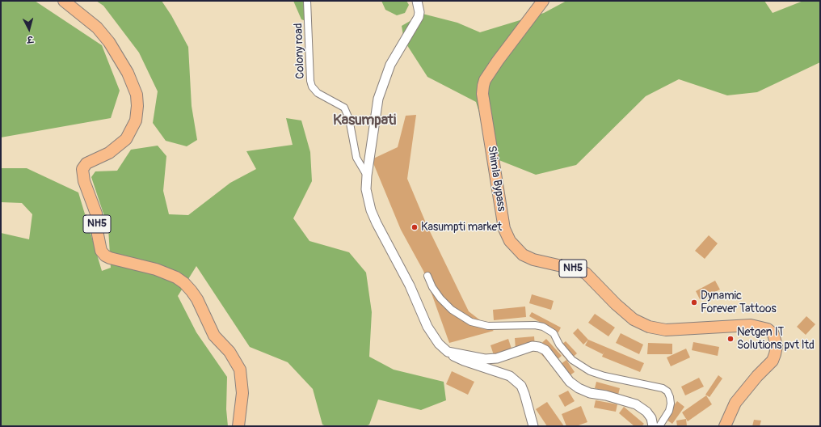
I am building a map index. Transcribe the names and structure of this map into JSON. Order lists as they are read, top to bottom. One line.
{"streets":{"highway":["Shimla Bypass","NH5"],"street":["Colony road"]},"districts":["Kasumpati"],"places":["Kasumpti market","Dynamic Forever Tattoos","Netgen IT Solutions pvt ltd"],"north":"bottom"}
